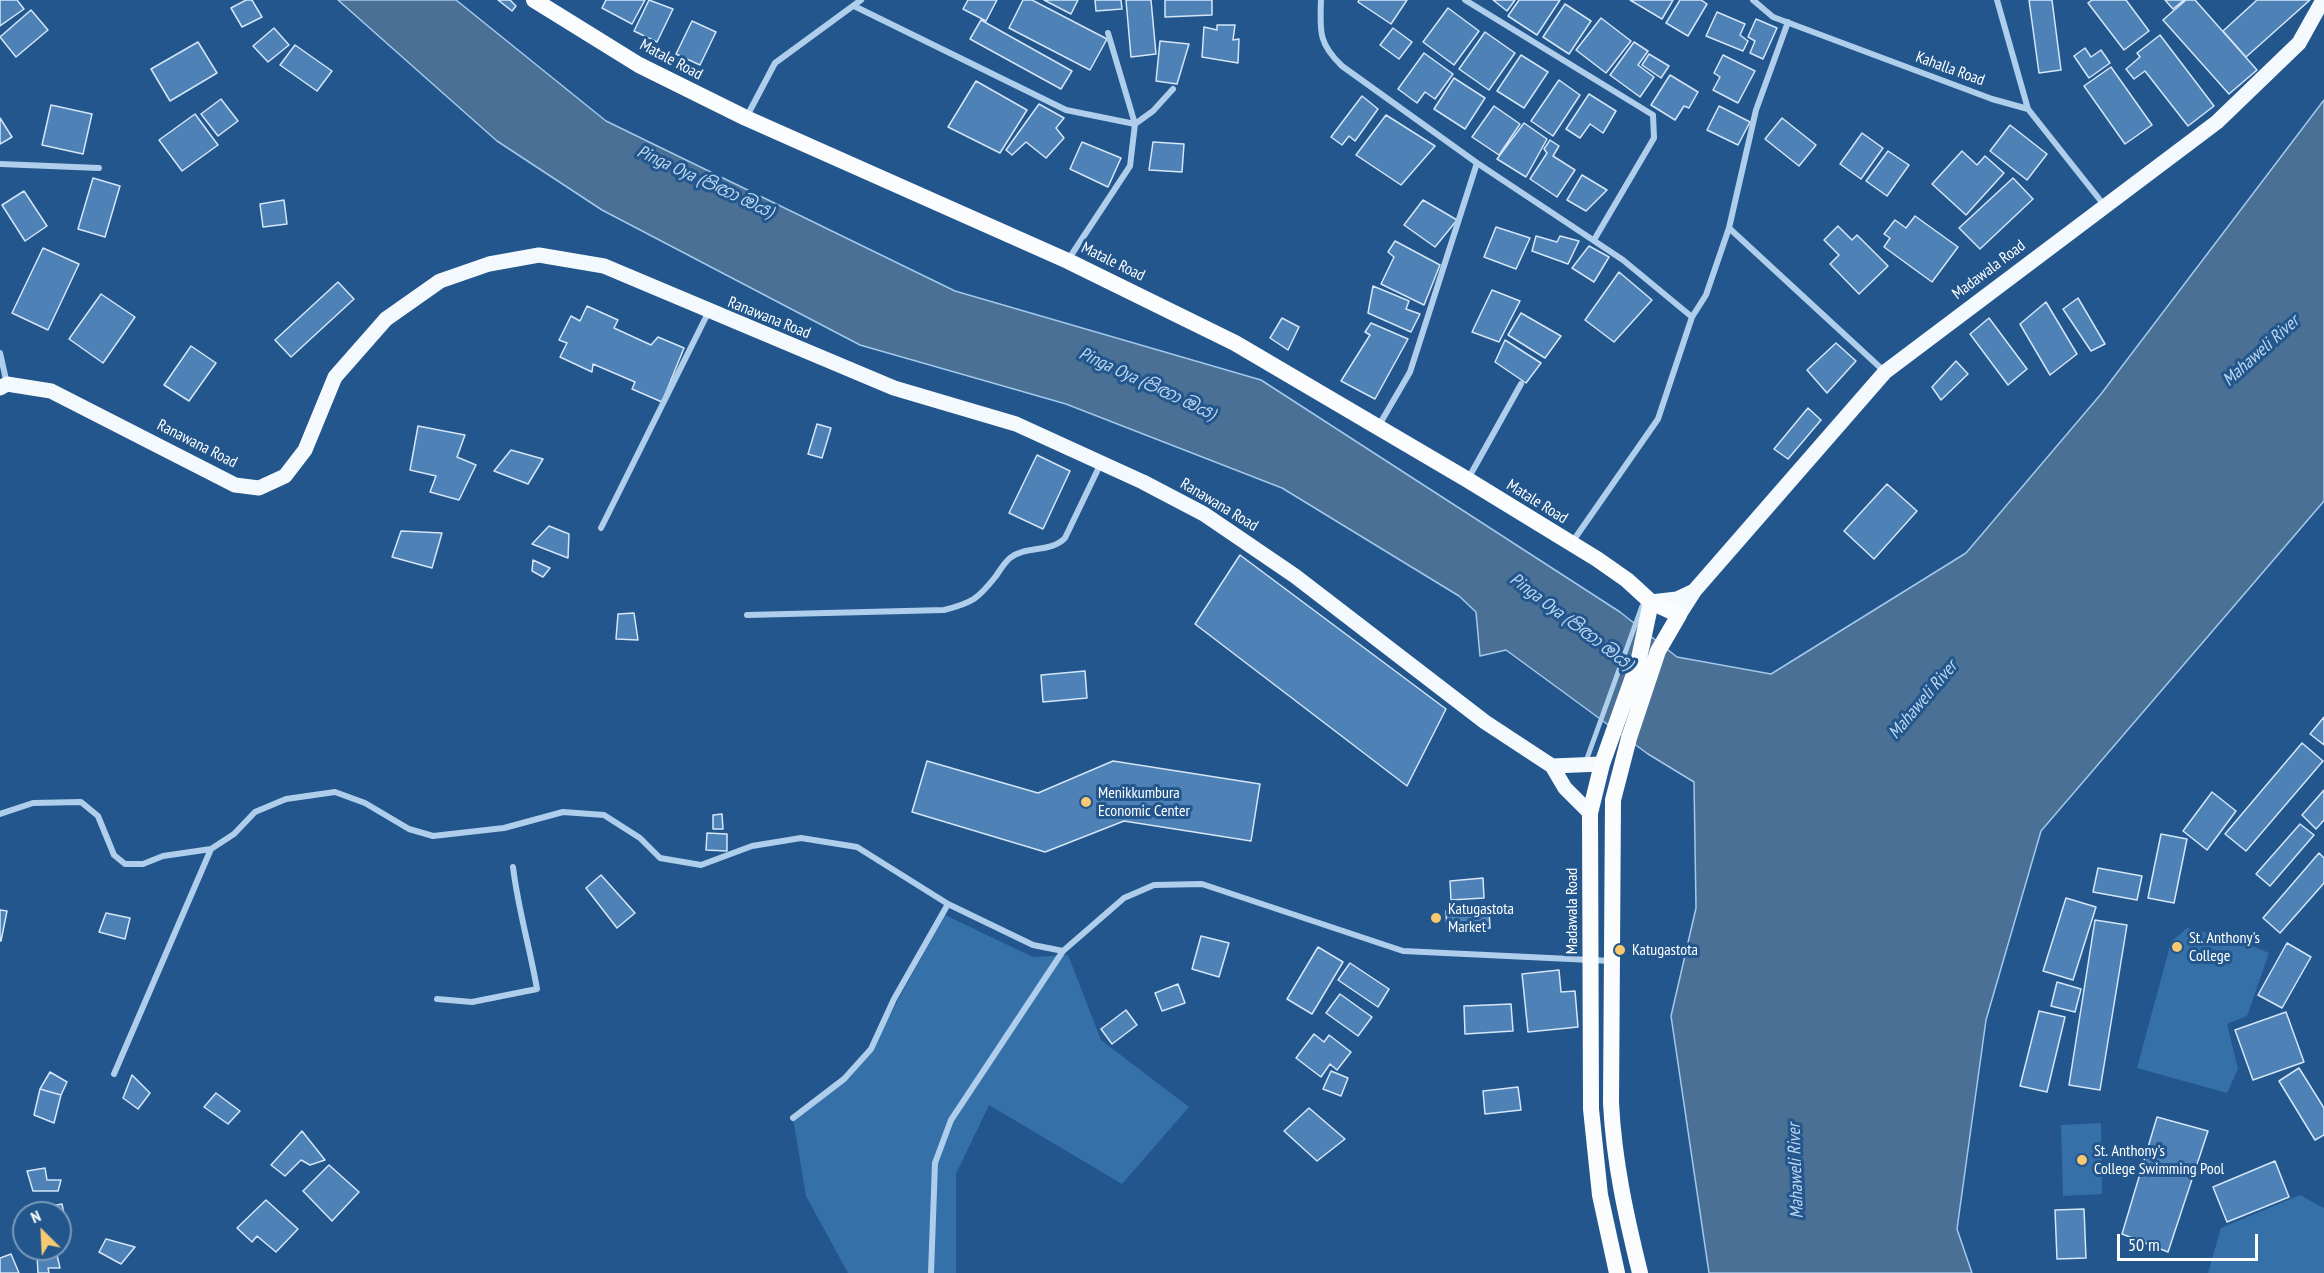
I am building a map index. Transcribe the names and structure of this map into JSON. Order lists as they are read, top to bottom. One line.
{"streets":{"highway":["Matale Road","Madawala Road"],"main road":["Ranawana Road"],"street":["Kahalla Road"]},"crossings":[["Matale Road","Madawala Road"]],"water":["Pinga Oya (පිඟා ඔය)","Mahaweli River"],"places":["Menikkumbura Economic Center","Katugastota Market","St. Anthony's College","Katugastota","St. Anthony's College Swimming Pool"],"scale_bar":"50 m","north":"top left"}
